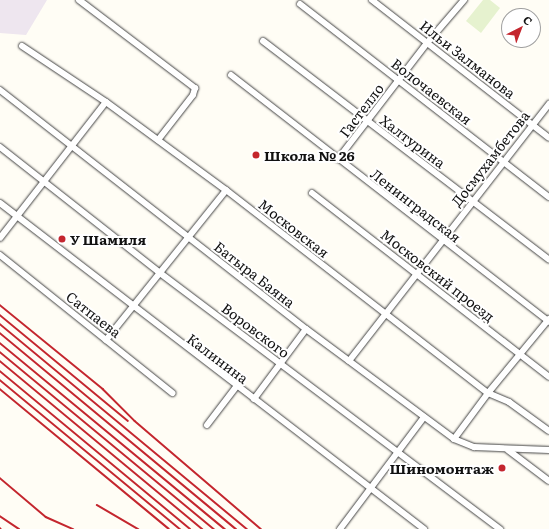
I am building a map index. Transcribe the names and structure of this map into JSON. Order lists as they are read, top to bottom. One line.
{"streets":{"street":["Ильи Залманова","Волочаевская","Гастелло","Халтурина","Досмухамбетова","Ленинградская","Московская","Батыра Баяна","Московский проезд","Сатпаева","Воровского","Калинина"]},"crossings":[["Ильи Залманова","Гастелло"],["Ильи Залманова","Досмухамбетова"],["Волочаевская","Гастелло"],["Волочаевская","Досмухамбетова"],["Гастелло","Халтурина"],["Гастелло","Ленинградская"],["Халтурина","Досмухамбетова"],["Досмухамбетова","Ленинградская"],["Досмухамбетова","Московская"],["Досмухамбетова","Батыра Баяна"],["Досмухамбетова","Московский проезд"]],"places":["Школа № 26","У Шамиля","Шиномонтаж"],"north":"top right"}
